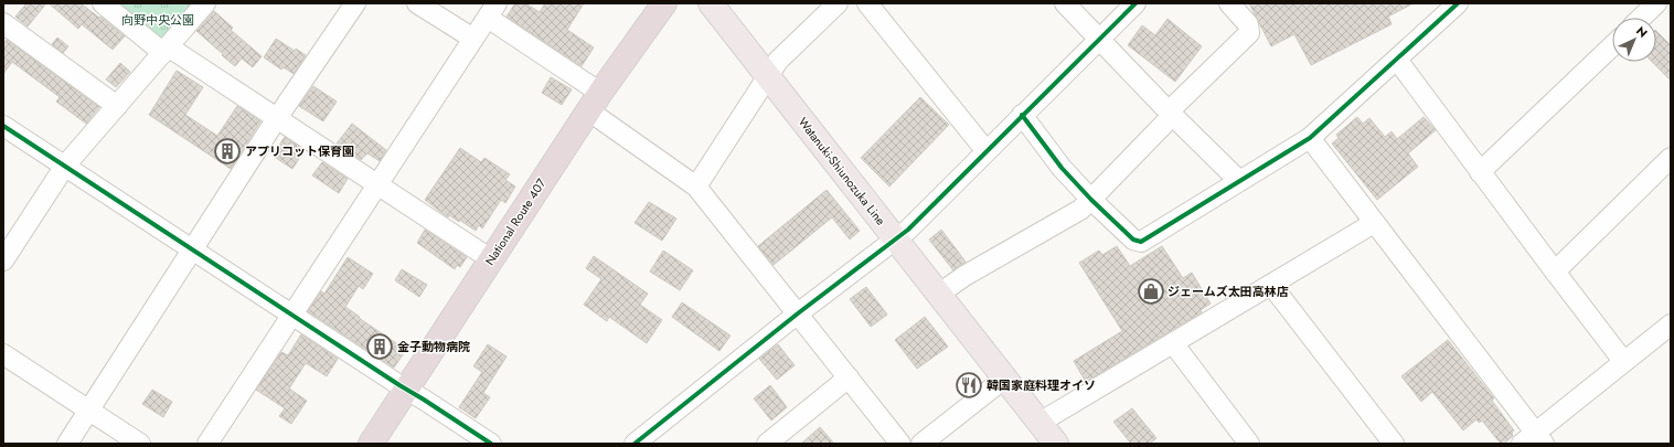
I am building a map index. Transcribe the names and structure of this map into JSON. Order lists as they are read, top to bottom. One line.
{"streets":{"highway":["National Route 407"],"main road":["Watanuki-Shiunozuka Line"]},"parks":["向野中央公園"],"places":{"building":["アプリコット保育園","金子動物病院"],"shop":["ジェームズ太田高林店"],"restaurant":["韓国家庭料理オイソ"]},"north":"top right"}
